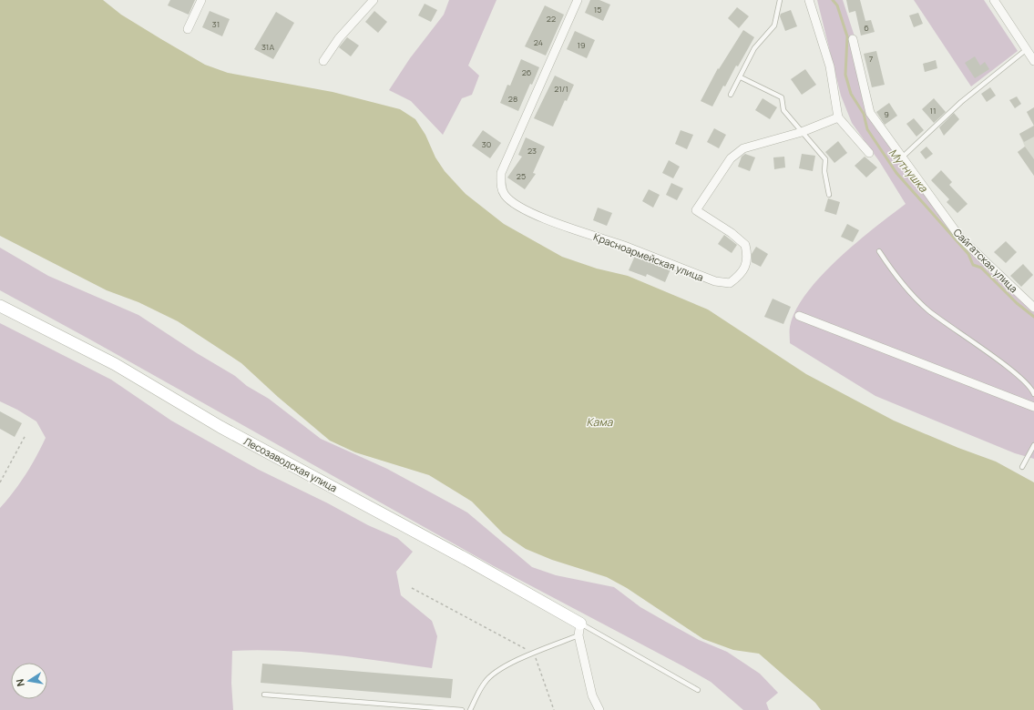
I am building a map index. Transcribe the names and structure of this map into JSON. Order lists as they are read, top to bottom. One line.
{"streets":{"street":["Красноармейская улица","Сайгатская улица","Лесозаводская улица"]},"water":["Мутнушка","Кама"],"house_numbers":["15","22","31","6","24","19","31А","7","26","21/1","28","11","9","30","23","25"],"north":"left"}
